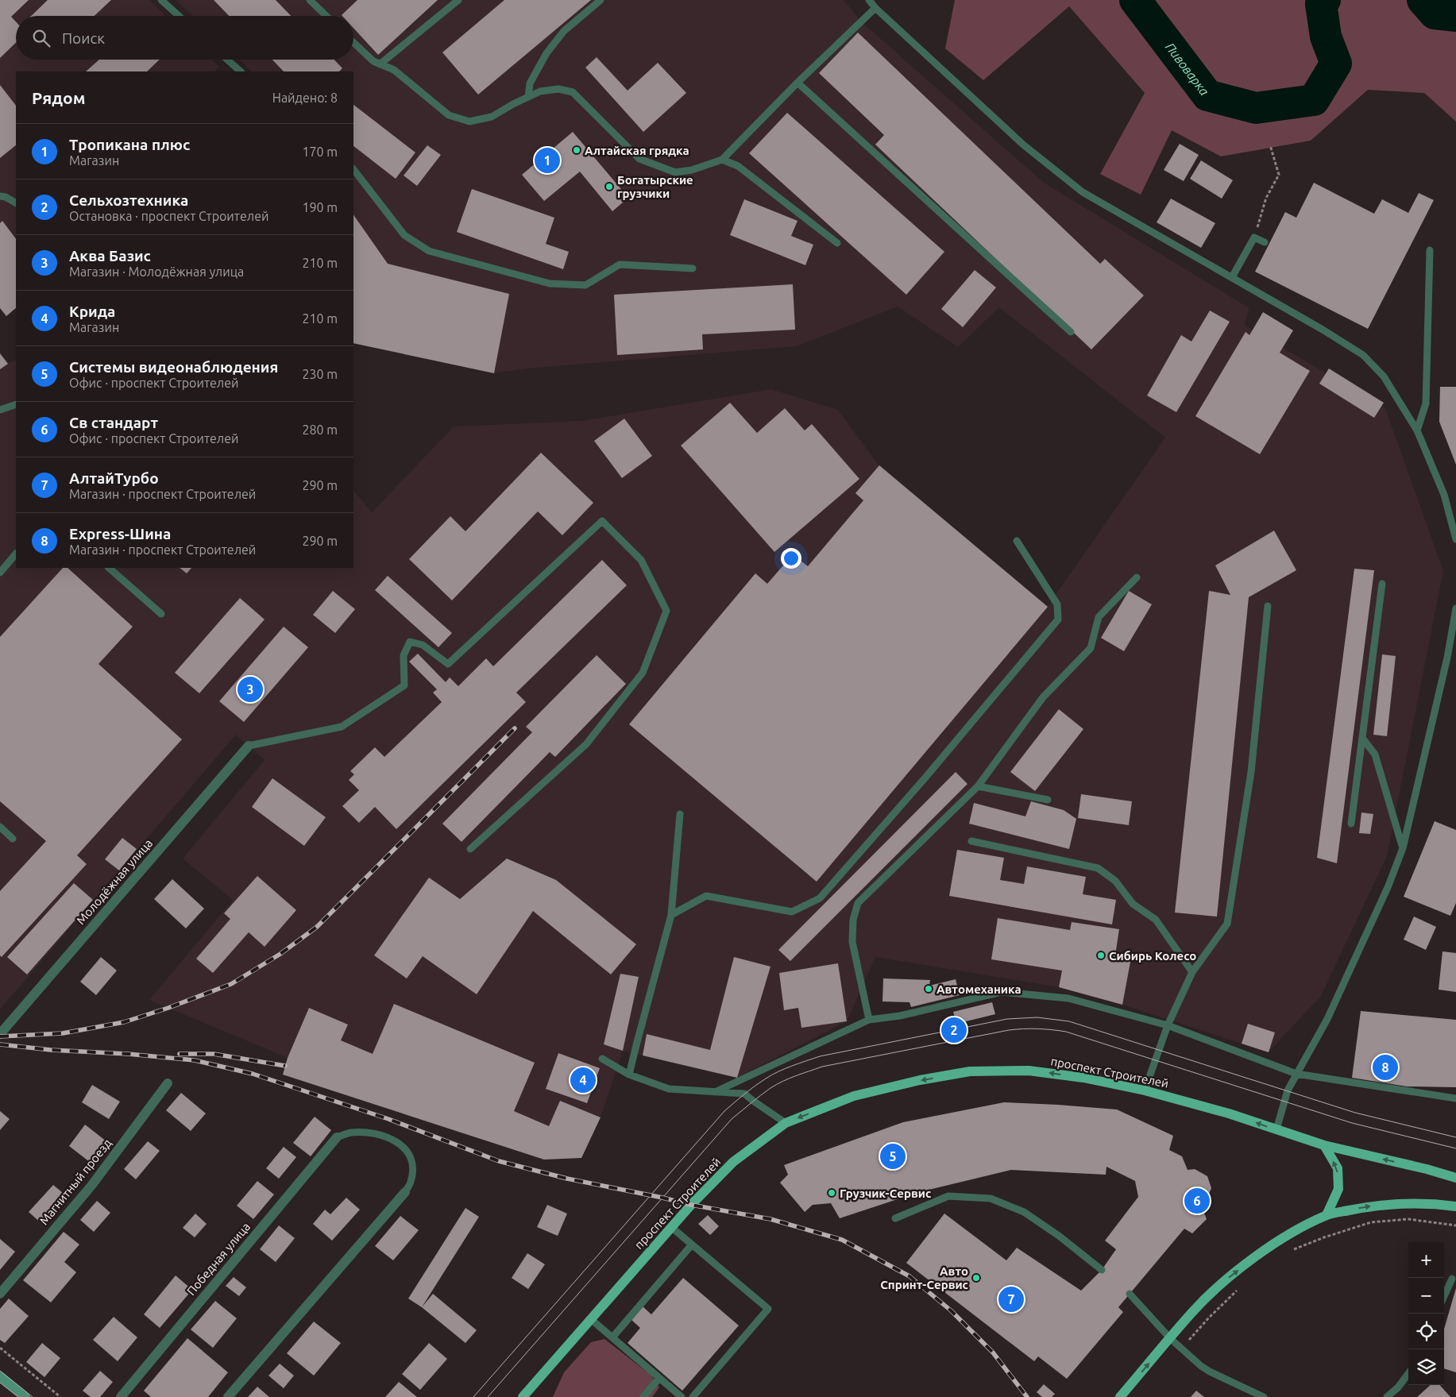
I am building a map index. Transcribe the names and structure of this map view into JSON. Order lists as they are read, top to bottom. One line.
{"streets":{"main road":["проспект Строителей"],"street":["Молодёжная улица","Магнитный проезд","Победная улица"]},"one_way":["проспект Строителей"],"water":["Пивоварка"],"places":["Алтайская грядка","Богатырские грузчики","Сибирь Колесо","Автомеханика","Грузчик-Сервис","Авто Спринт-Сервис"],"page":{"search":"Поиск","heading":["Рядом","Найдено: 8"],"list":[{"mark":"1","name":"Тропикана плюс","note":"Магазин","value":"170 m"},{"mark":"2","name":"Сельхозтехника","note":"Остановка · проспект Строителей","value":"190 m"},{"mark":"3","name":"Аква Базис","note":"Магазин · Молодёжная улица","value":"210 m"},{"mark":"4","name":"Крида","note":"Магазин","value":"210 m"},{"mark":"5","name":"Системы видеонаблюдения","note":"Офис · проспект Строителей","value":"230 m"},{"mark":"6","name":"Св стандарт","note":"Офис · проспект Строителей","value":"280 m"},{"mark":"7","name":"АлтайТурбо","note":"Магазин · проспект Строителей","value":"290 m"},{"mark":"8","name":"Express-Шина","note":"Магазин · проспект Строителей","value":"290 m"}],"pins":["1","3","2","8","4","5","6","7"],"map_buttons":["+","−"]}}
